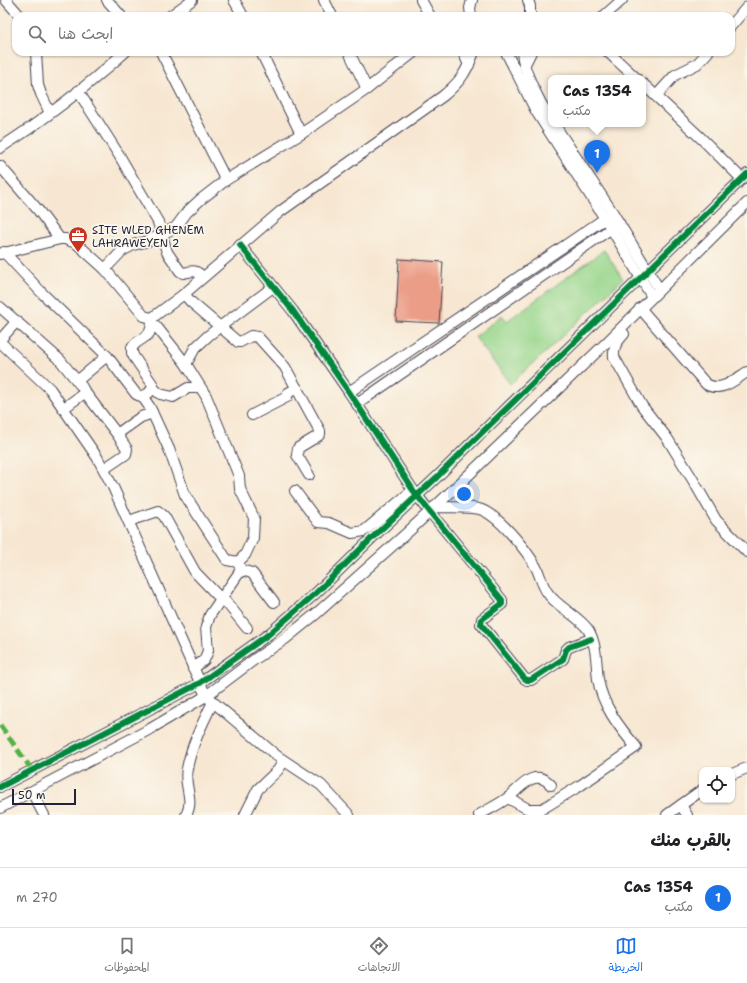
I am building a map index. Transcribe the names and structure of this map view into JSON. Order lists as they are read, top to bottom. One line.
{"places":{"office":["SITE WLED GHENEM LAHRAWEYEN 2"]},"scale_bar":"50 m","page":{"search":"ابحث هنا","popup":["Cas 1354","مكتب"],"pins":"1","scale":"50 m","heading":"بالقرب منك","list":[{"mark":"1","name":"Cas 1354","note":"مكتب","value":"270 m"}],"nav":["الخريطة","الاتجاهات","المحفوظات"]}}
